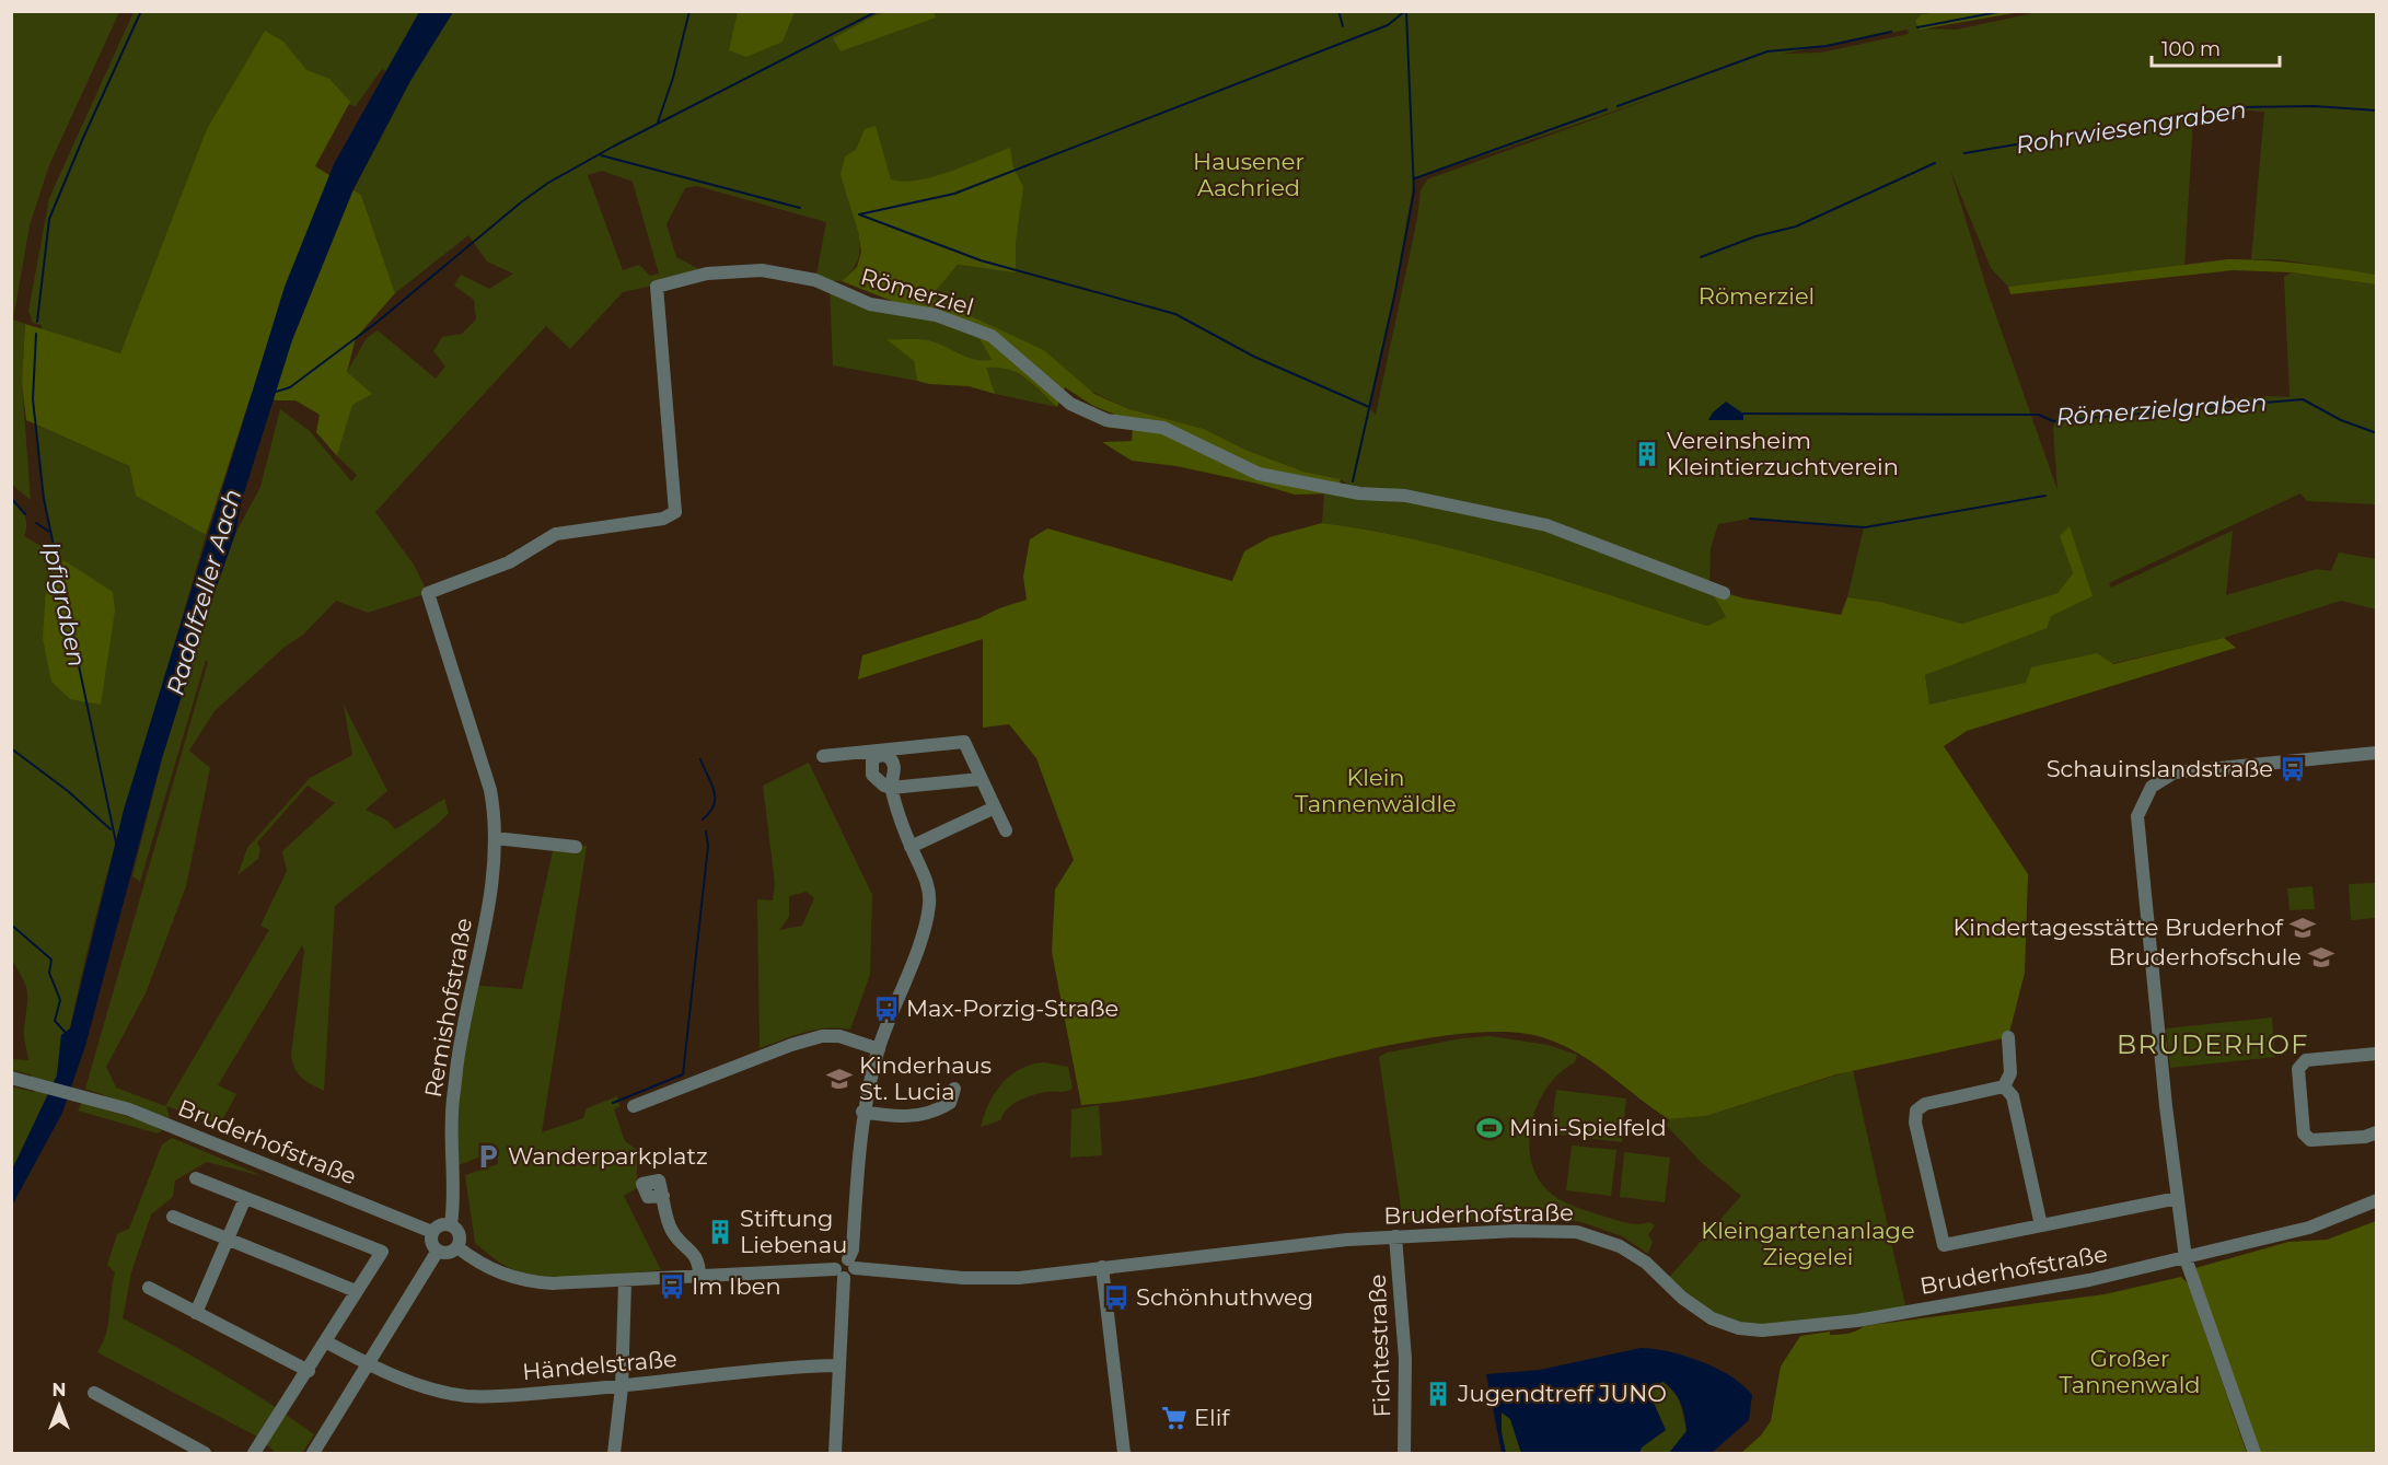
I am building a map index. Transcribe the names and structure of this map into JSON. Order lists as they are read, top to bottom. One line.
{"streets":{"street":["Römerziel","Remishofstraße","Bruderhofstraße","Fichtestraße","Händelstraße"]},"crossings":[["Römerziel","Remishofstraße"],["Remishofstraße","Bruderhofstraße"],["Bruderhofstraße","Fichtestraße"]],"districts":["BRUDERHOF"],"water":["Rohrwiesengraben","Römerzielgraben","Radolfzeller Aach","Ipfigraben"],"parks":["Hausener Aachried","Römerziel","Klein Tannenwäldle","Kleingartenanlage Ziegelei","Großer Tannenwald"],"places":{"building":["Vereinsheim Kleintierzuchtverein","Stiftung Liebenau","Jugendtreff JUNO"],"bus stop":["Schauinslandstraße","Max-Porzig-Straße","Im Iben","Schönhuthweg"],"school or university":["Kindertagesstätte Bruderhof","Bruderhofschule","Kinderhaus St. Lucia"],"sports":["Mini-Spielfeld"],"parking":["Wanderparkplatz"],"supermarket":["Elif"]},"scale_bar":"100 m","north":"top"}
